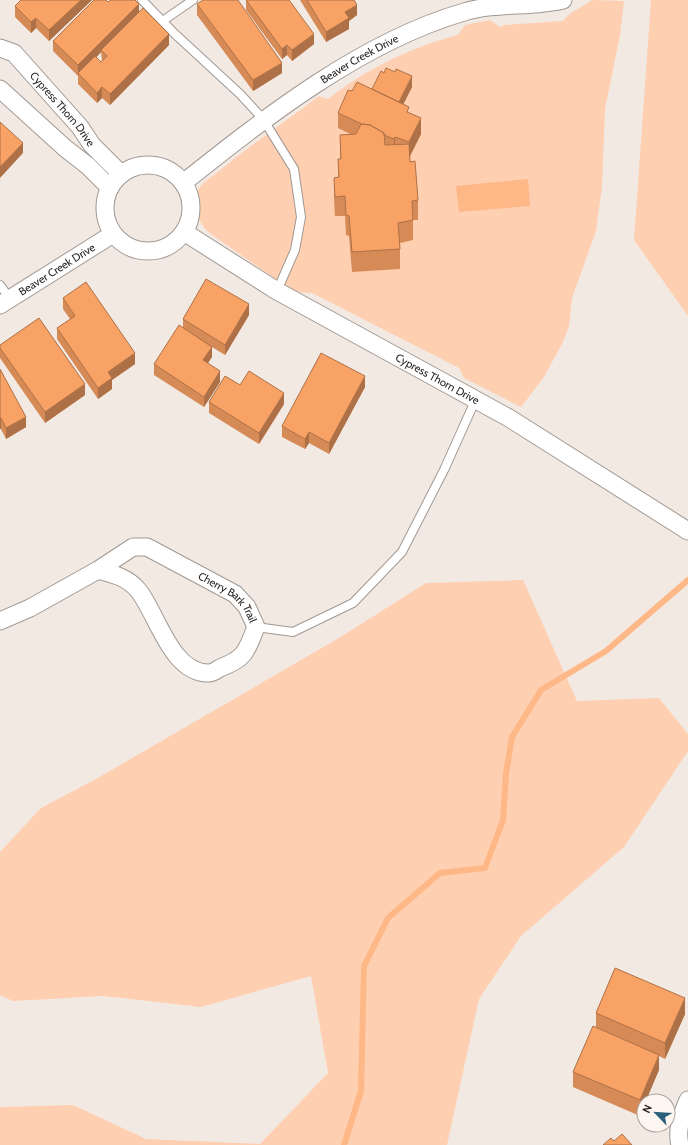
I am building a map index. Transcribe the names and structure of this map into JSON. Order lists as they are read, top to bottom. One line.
{"streets":{"street":["Beaver Creek Drive","Cypress Thorn Drive","Cherry Bark Trail"]},"crossings":[["Beaver Creek Drive","Cypress Thorn Drive"]],"north":"top left"}
